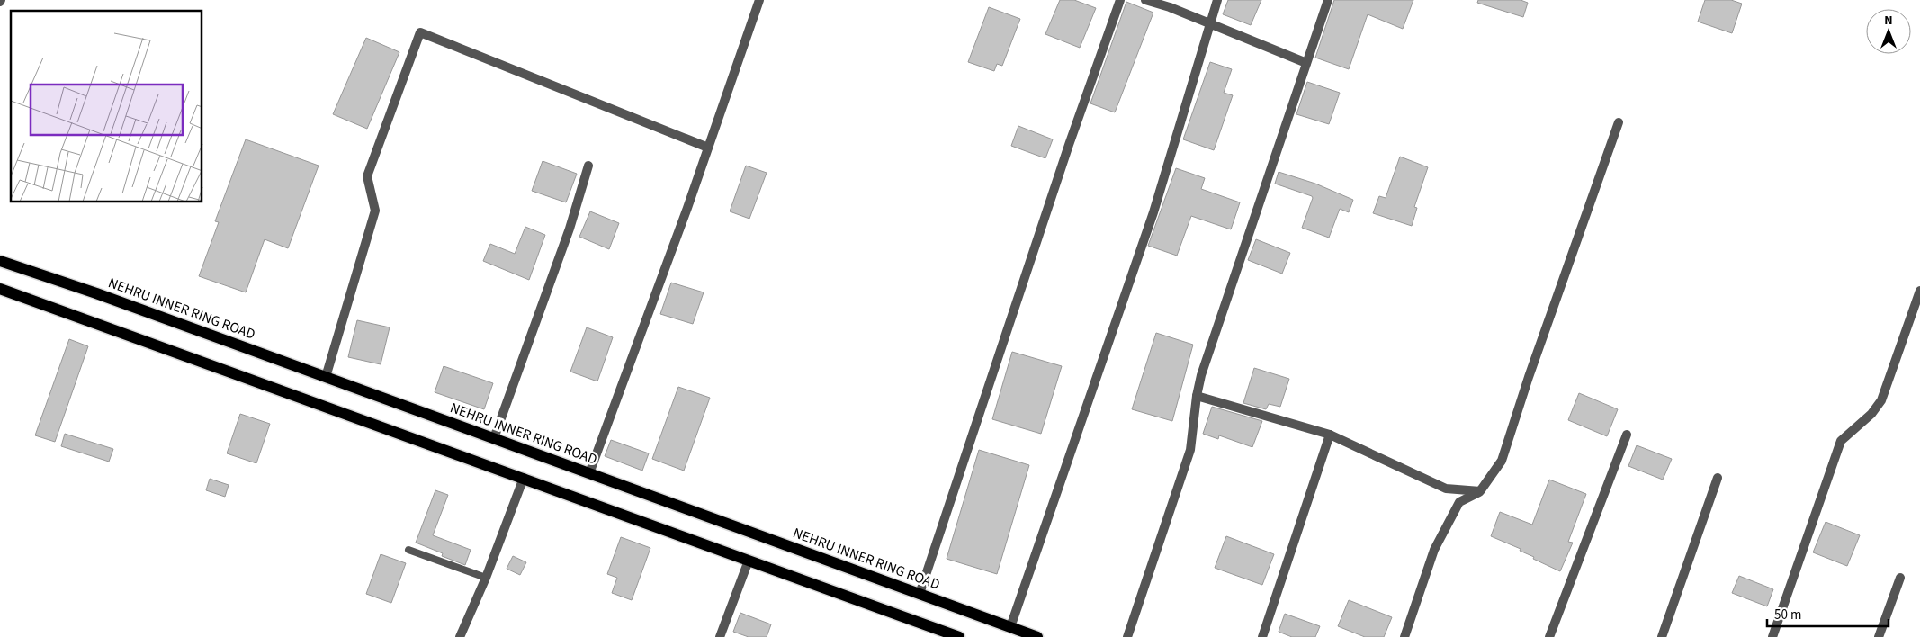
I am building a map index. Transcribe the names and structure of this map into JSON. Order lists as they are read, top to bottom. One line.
{"streets":{"main road":["NEHRU INNER RING ROAD"]},"scale_bar":"50 m","north":"top"}
